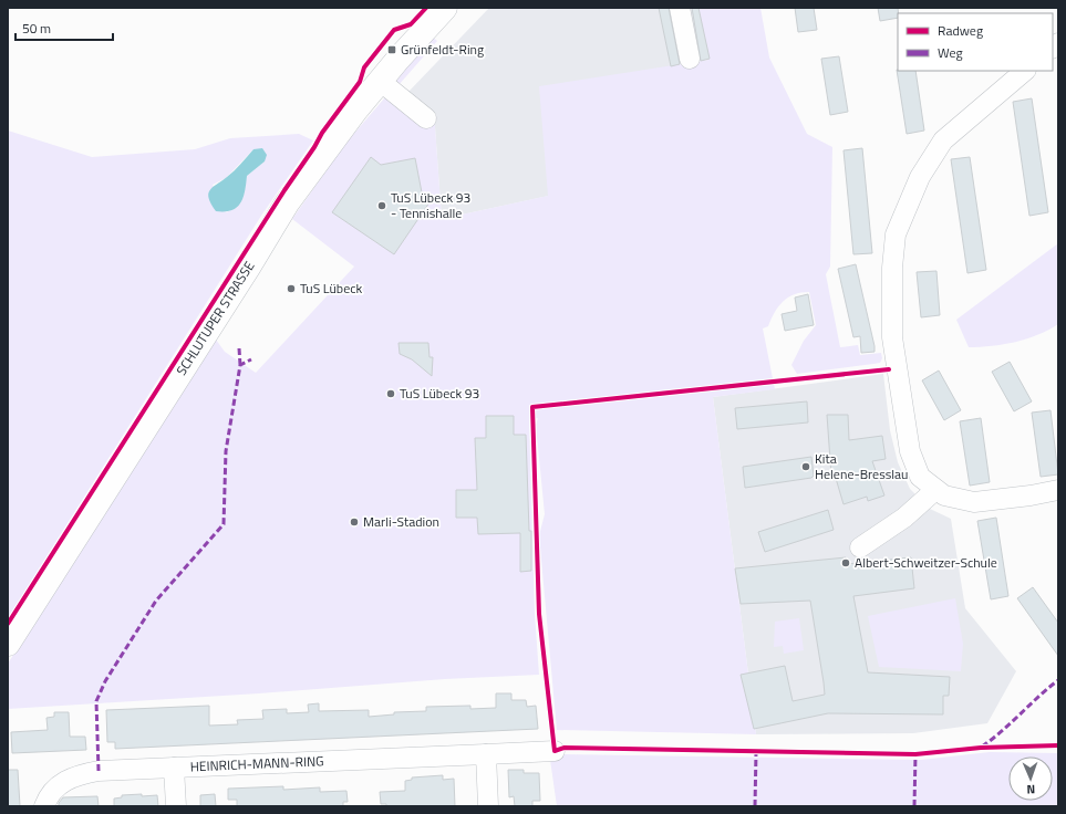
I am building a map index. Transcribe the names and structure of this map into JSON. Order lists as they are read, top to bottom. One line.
{"streets":{"main road":["SCHLUTUPER STRASSE"],"street":["HEINRICH-MANN-RING"]},"places":{"transit":["Grünfeldt-Ring"],"other":["TuS Lübeck 93 - Tennishalle","TuS Lübeck","TuS Lübeck 93","Kita Helene-Bresslau","Marli-Stadion","Albert-Schweitzer-Schule"]},"legend":["Radweg","Weg"],"scale_bar":"50 m","north":"bottom"}
